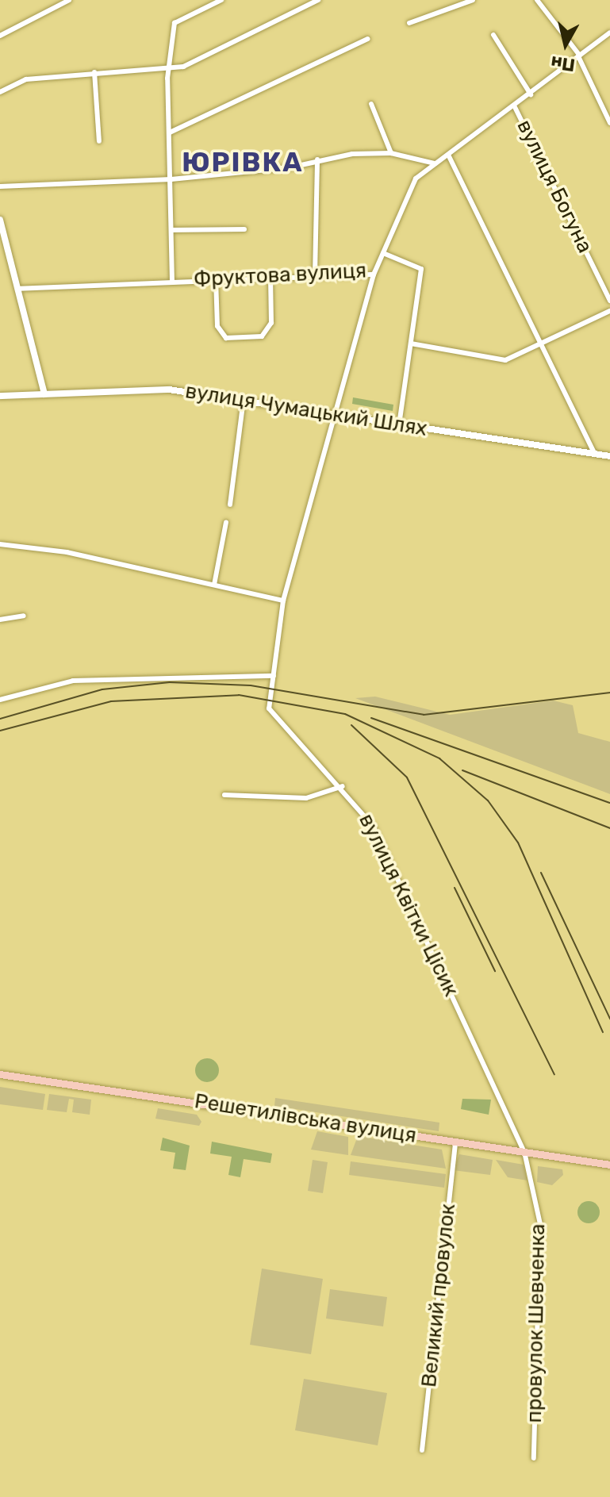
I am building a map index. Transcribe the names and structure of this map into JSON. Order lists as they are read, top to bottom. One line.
{"streets":{"main road":["вулиця Чумацький Шлях","Решетилівська вулиця"],"street":["вулиця Богуна","Фруктова вулиця","вулиця Квітки Цісик","Великий провулок","провулок Шевченка"]},"crossings":[["вулиця Богуна","Фруктова вулиця"],["Фруктова вулиця","вулиця Квітки Цісик"],["вулиця Чумацький Шлях","вулиця Квітки Цісик"],["вулиця Квітки Цісик","Решетилівська вулиця"],["вулиця Квітки Цісик","провулок Шевченка"],["Решетилівська вулиця","Великий провулок"],["Решетилівська вулиця","провулок Шевченка"]],"districts":["ЮРІВКА"],"north":"bottom"}
